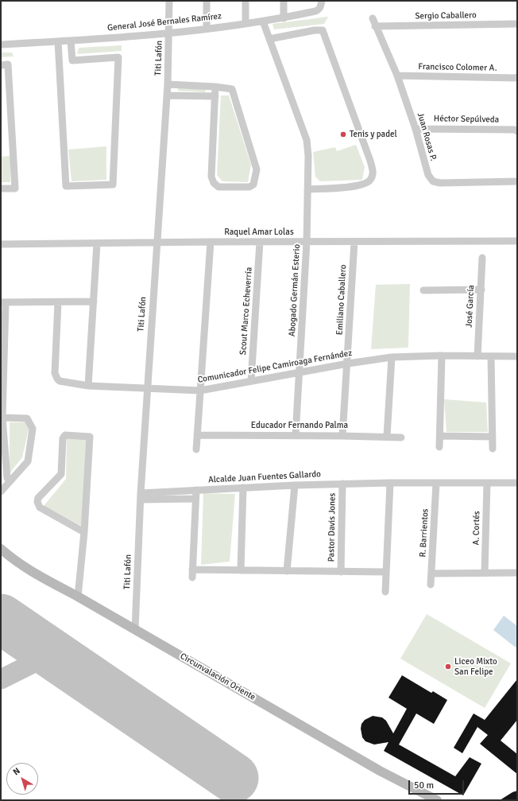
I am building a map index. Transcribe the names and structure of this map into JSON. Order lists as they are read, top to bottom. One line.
{"streets":{"street":["Sergio Caballero","General José Bernales Ramírez","Titi Lafón","Francisco Colomer A.","Héctor Sepúlveda","Juan Rosas P.","Raquel Amar Lolas","Abogado Germán Esterio","Emiliano Caballero","José García","Scout Marco Echeverría","Comunicador Felipe Camiroaga Fernández","Educador Fernando Palma","Alcalde Juan Fuentes Gallardo","Pastor Davis Jones","A. Cortés","R. Barrientos","Circunvalación Oriente"]},"crossings":[["Sergio Caballero","Juan Rosas P."],["General José Bernales Ramírez","Titi Lafón"],["General José Bernales Ramírez","Abogado Germán Esterio"],["Titi Lafón","Raquel Amar Lolas"],["Titi Lafón","Comunicador Felipe Camiroaga Fernández"],["Titi Lafón","Alcalde Juan Fuentes Gallardo"],["Titi Lafón","Circunvalación Oriente"],["Francisco Colomer A.","Juan Rosas P."],["Héctor Sepúlveda","Juan Rosas P."],["Raquel Amar Lolas","Abogado Germán Esterio"],["Raquel Amar Lolas","Emiliano Caballero"],["Raquel Amar Lolas","Scout Marco Echeverría"],["Abogado Germán Esterio","Comunicador Felipe Camiroaga Fernández"],["Abogado Germán Esterio","Educador Fernando Palma"],["Emiliano Caballero","Comunicador Felipe Camiroaga Fernández"],["Emiliano Caballero","Educador Fernando Palma"],["José García","Comunicador Felipe Camiroaga Fernández"],["Scout Marco Echeverría","Comunicador Felipe Camiroaga Fernández"],["Alcalde Juan Fuentes Gallardo","Pastor Davis Jones"],["Alcalde Juan Fuentes Gallardo","A. Cortés"],["Alcalde Juan Fuentes Gallardo","R. Barrientos"]],"places":["Tenis y padel","Liceo Mixto San Felipe"],"scale_bar":"50 m","north":"top left"}
